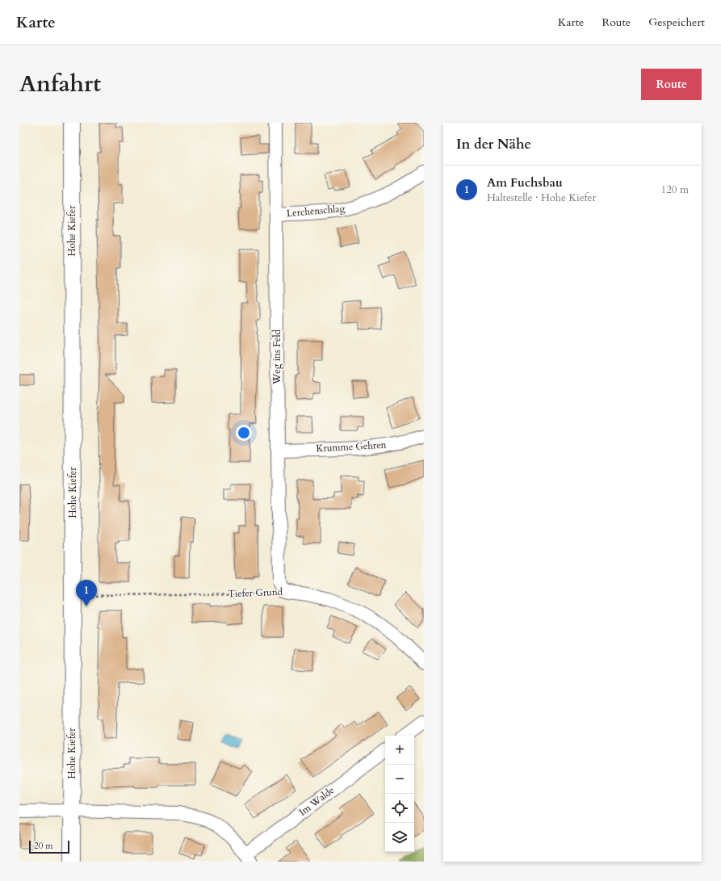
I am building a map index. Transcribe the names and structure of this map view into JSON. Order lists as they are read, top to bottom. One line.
{"streets":{"street":["Lerchenschlag","Hohe Kiefer","Weg ins Feld","Krumme Gehren","Tiefer Grund","Im Walde"]},"crossings":[["Lerchenschlag","Weg ins Feld"],["Weg ins Feld","Krumme Gehren"],["Weg ins Feld","Tiefer Grund"]],"scale_bar":"20 m","page":{"header":"Karte","nav":["Karte","Route","Gespeichert"],"title":"Anfahrt","buttons":"Route","heading":"In der Nähe","list":[{"mark":"1","name":"Am Fuchsbau","note":"Haltestelle · Hohe Kiefer","value":"120 m"}],"pins":"1","map_buttons":["+","−"],"scale":"20 m"}}
